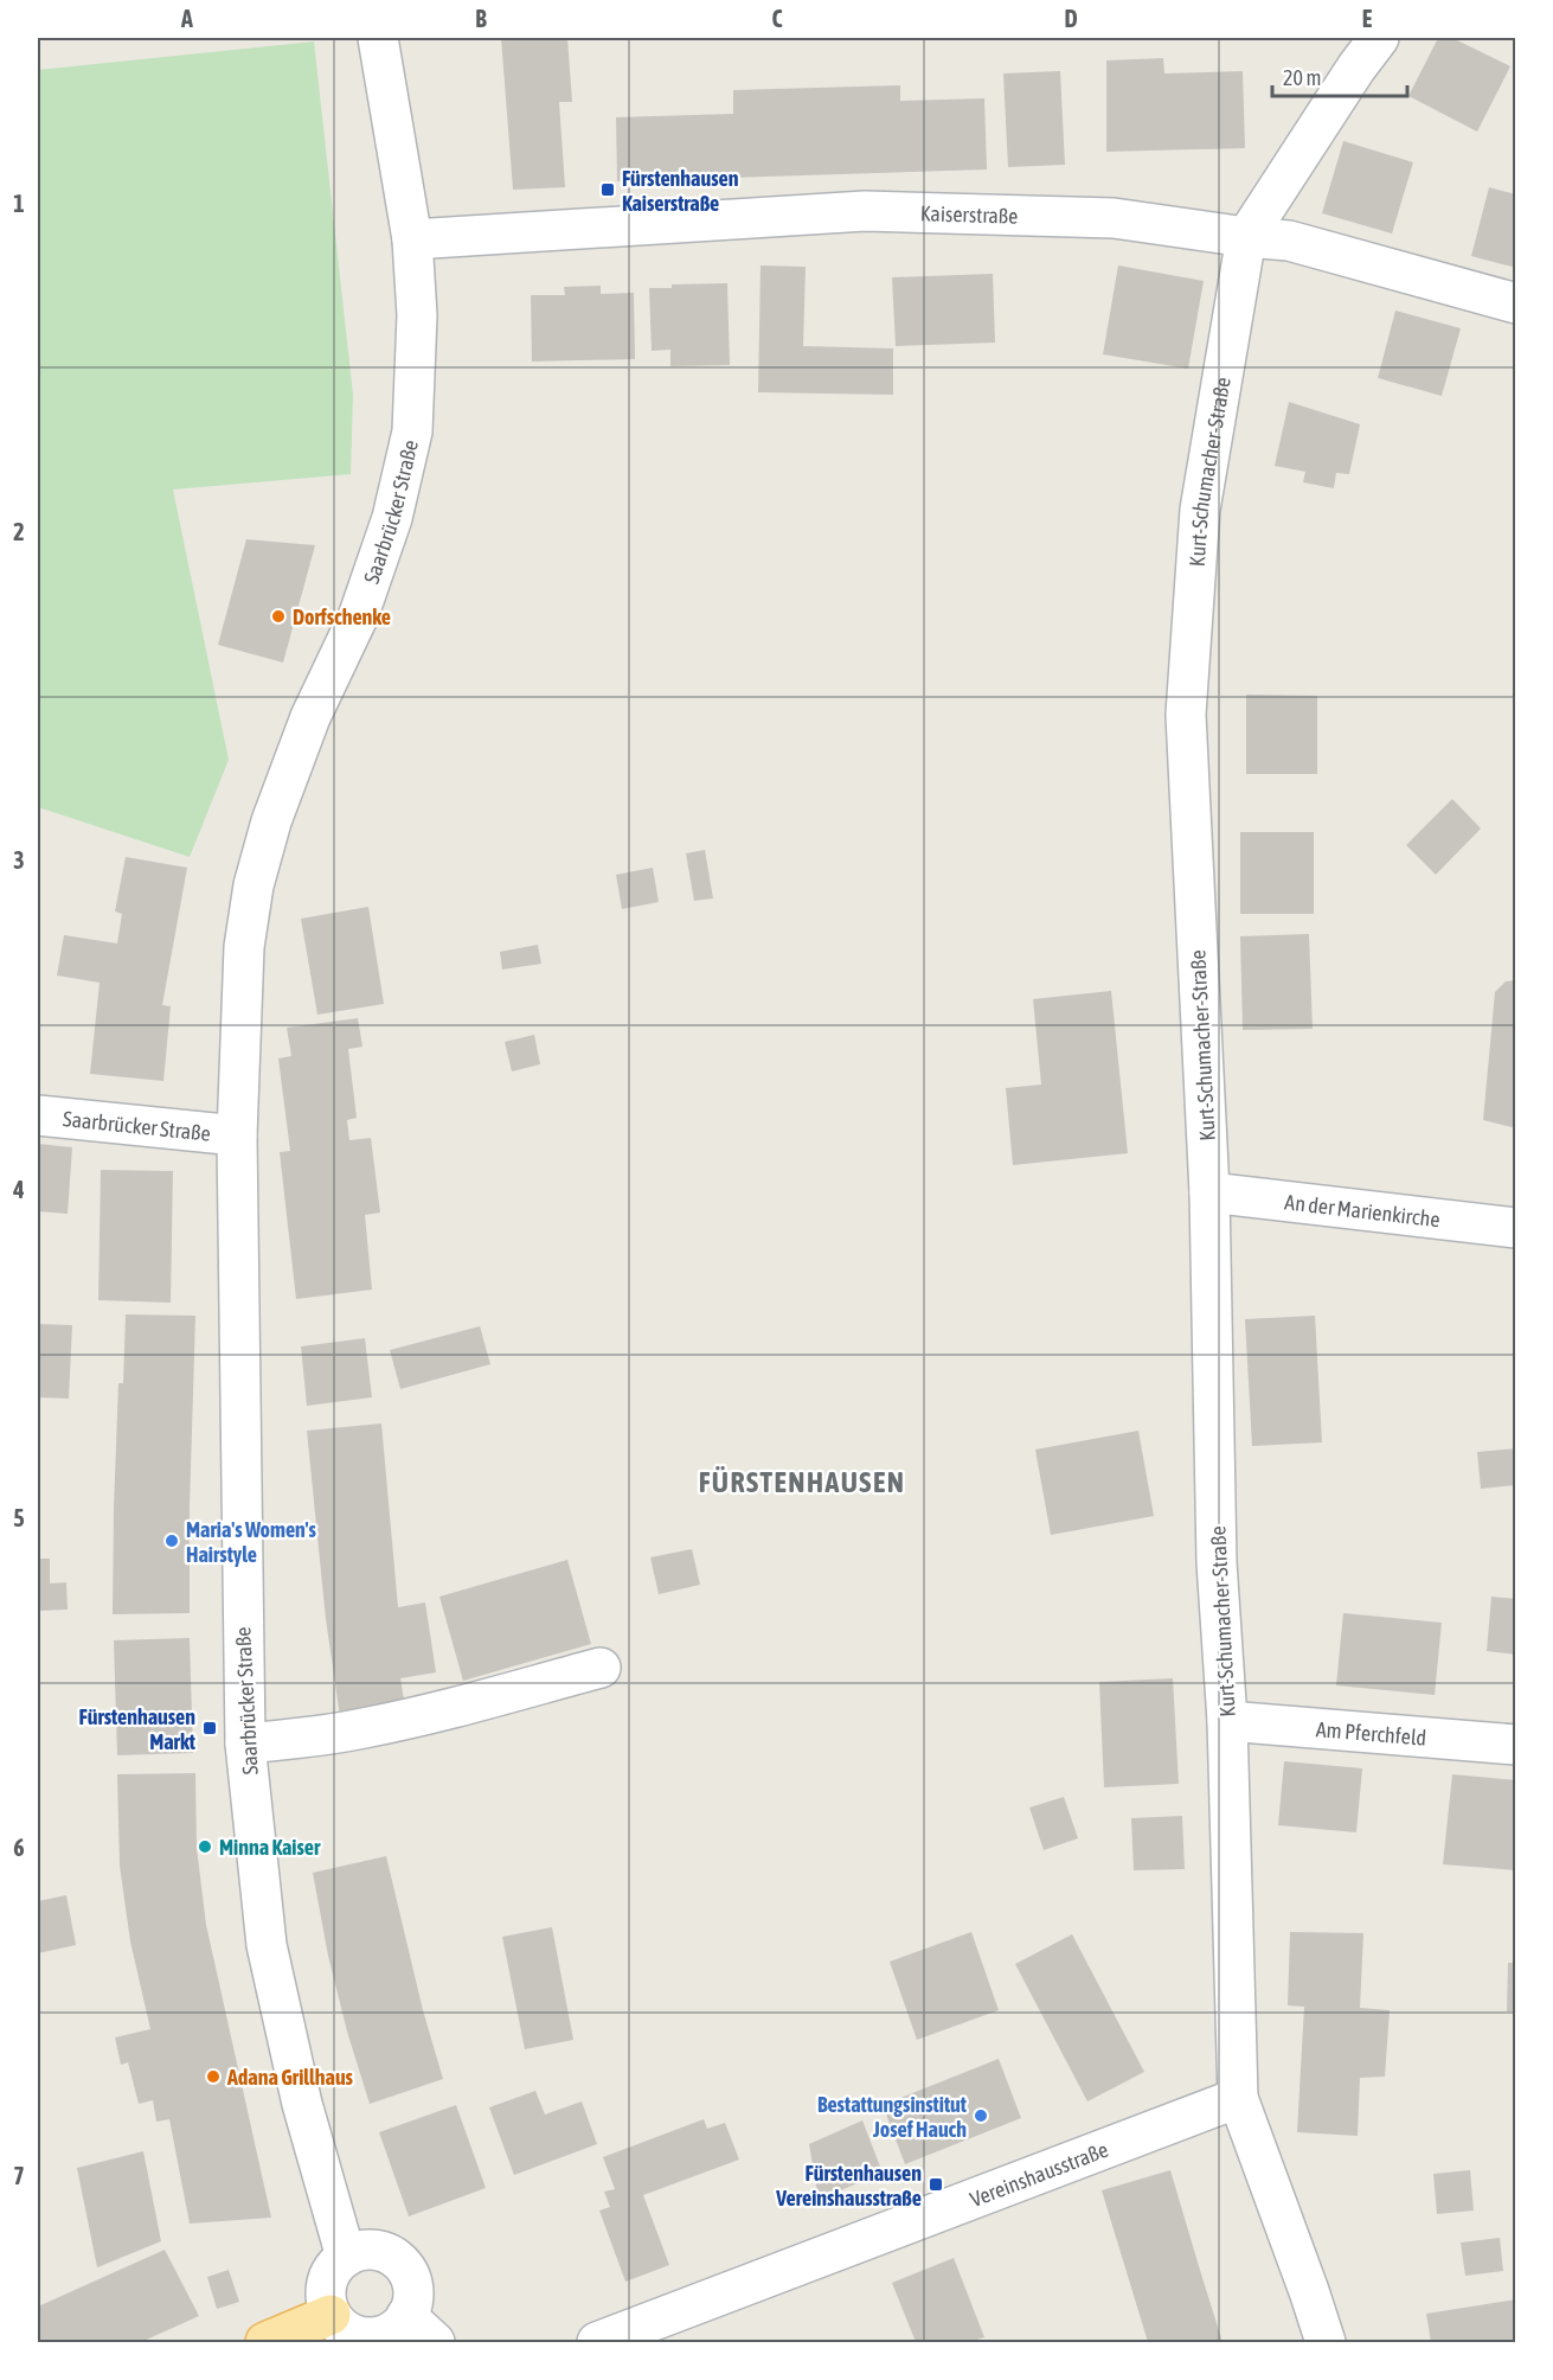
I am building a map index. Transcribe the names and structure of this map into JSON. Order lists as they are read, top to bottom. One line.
{"streets":{"street":["Kaiserstraße","Kurt-Schumacher-Straße","Saarbrücker Straße","An der Marienkirche","Am Pferchfeld","Vereinshausstraße"]},"crossings":[["Kaiserstraße","Kurt-Schumacher-Straße"],["Kaiserstraße","Saarbrücker Straße"],["Kurt-Schumacher-Straße","An der Marienkirche"],["Kurt-Schumacher-Straße","Am Pferchfeld"],["Kurt-Schumacher-Straße","Vereinshausstraße"]],"districts":["FÜRSTENHAUSEN"],"places":{"transit":["Fürstenhausen Kaiserstraße","Fürstenhausen Markt","Fürstenhausen Vereinshausstraße"],"other":["Dorfschenke","Maria's Women's Hairstyle","Minna Kaiser","Adana Grillhaus","Bestattungsinstitut Josef Hauch"]},"scale_bar":"20 m","grid":{"columns":["A","B","C","D","E"],"rows":["1","2","3","4","5","6","7"]}}
